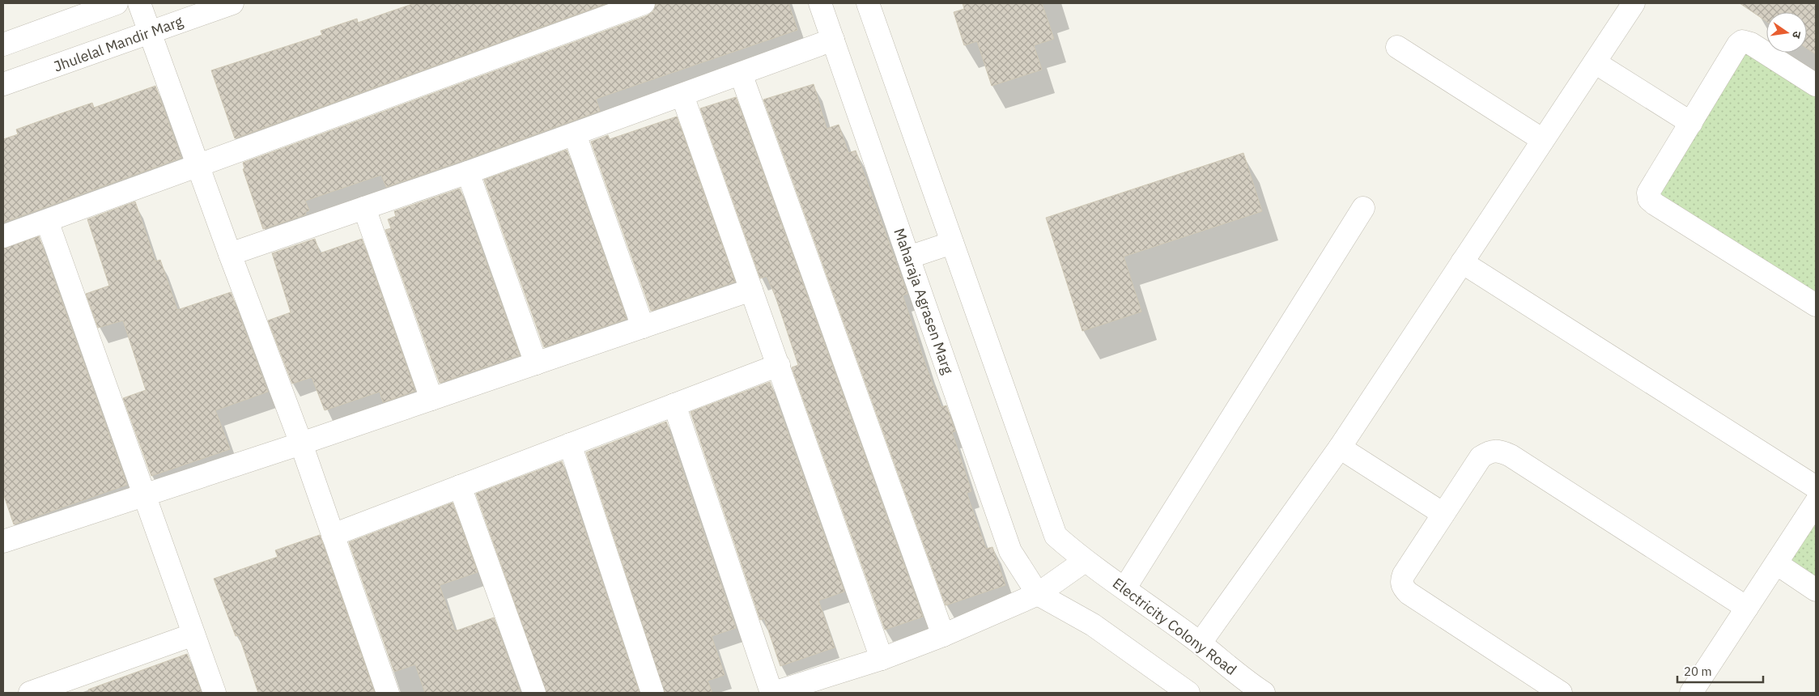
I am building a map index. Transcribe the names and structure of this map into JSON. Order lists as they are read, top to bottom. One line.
{"streets":{"street":["Jhulelal Mandir Marg","Maharaja Agrasen Marg","Electricity Colony Road"]},"scale_bar":"20 m","north":"right"}
